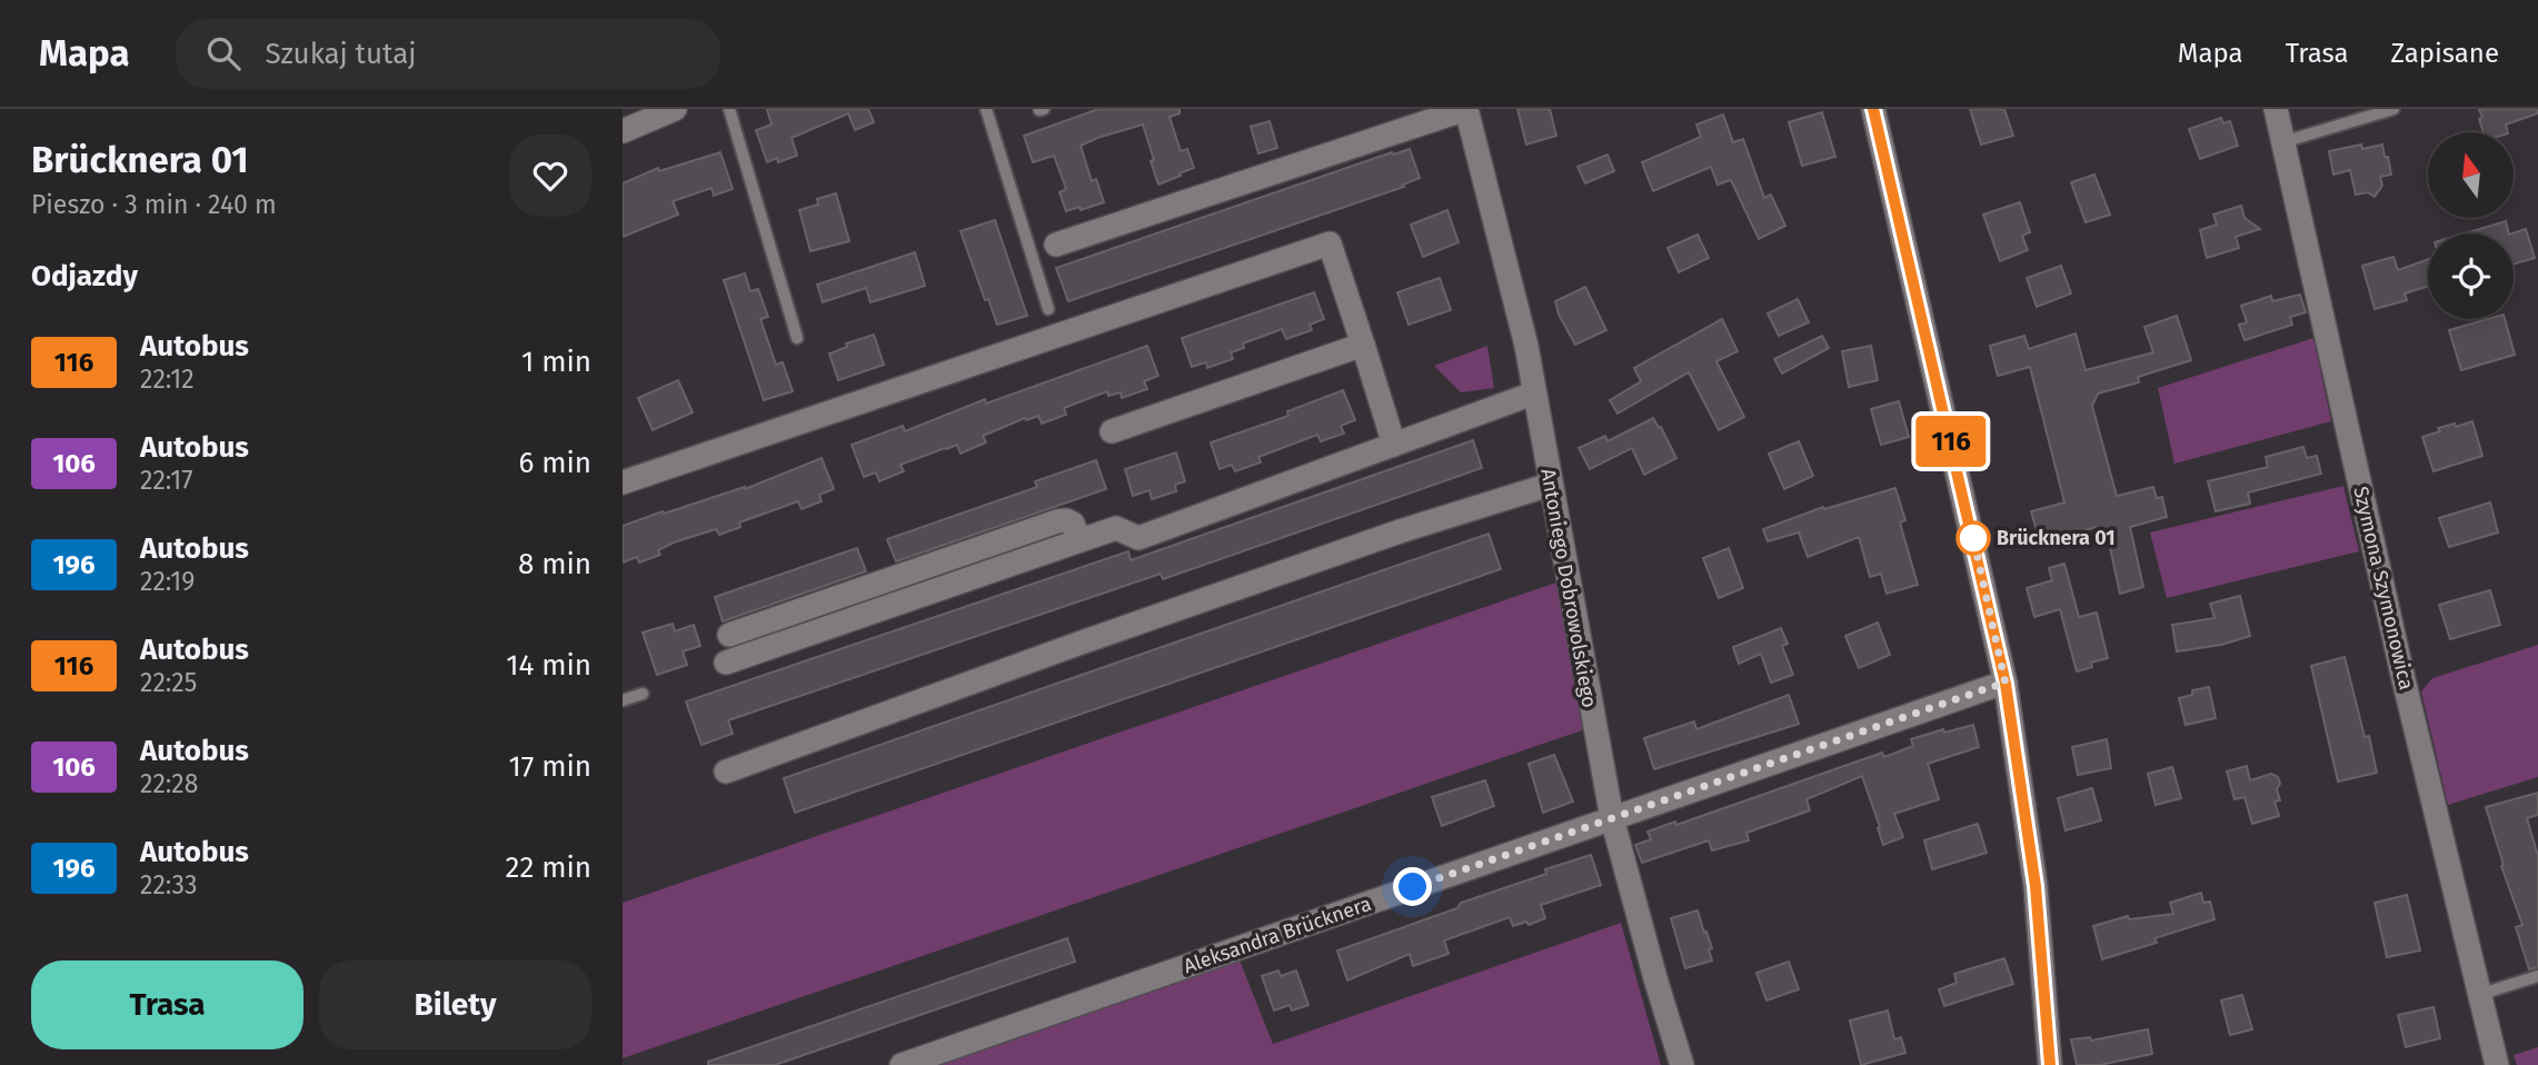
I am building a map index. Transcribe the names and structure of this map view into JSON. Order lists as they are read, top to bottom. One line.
{"streets":{"street":["Antoniego Dobrowolskiego","Szymona Szymonowica","Aleksandra Brücknera"]},"crossings":[["Antoniego Dobrowolskiego","Aleksandra Brücknera"]],"places":["Brücknera 01"],"lines":["bus line 116"],"north":"top","page":{"header":"Mapa","search":"Szukaj tutaj","nav":["Mapa","Trasa","Zapisane"],"heading":[["Brücknera 01","Pieszo · 3 min · 240 m"],"Odjazdy"],"on_map":"116","list":[{"mark":"116","name":"Autobus","note":"22:12","value":"1 min"},{"mark":"106","name":"Autobus","note":"22:17","value":"6 min"},{"mark":"196","name":"Autobus","note":"22:19","value":"8 min"},{"mark":"116","name":"Autobus","note":"22:25","value":"14 min"},{"mark":"106","name":"Autobus","note":"22:28","value":"17 min"},{"mark":"196","name":"Autobus","note":"22:33","value":"22 min"}],"buttons":["Trasa","Bilety"]}}
